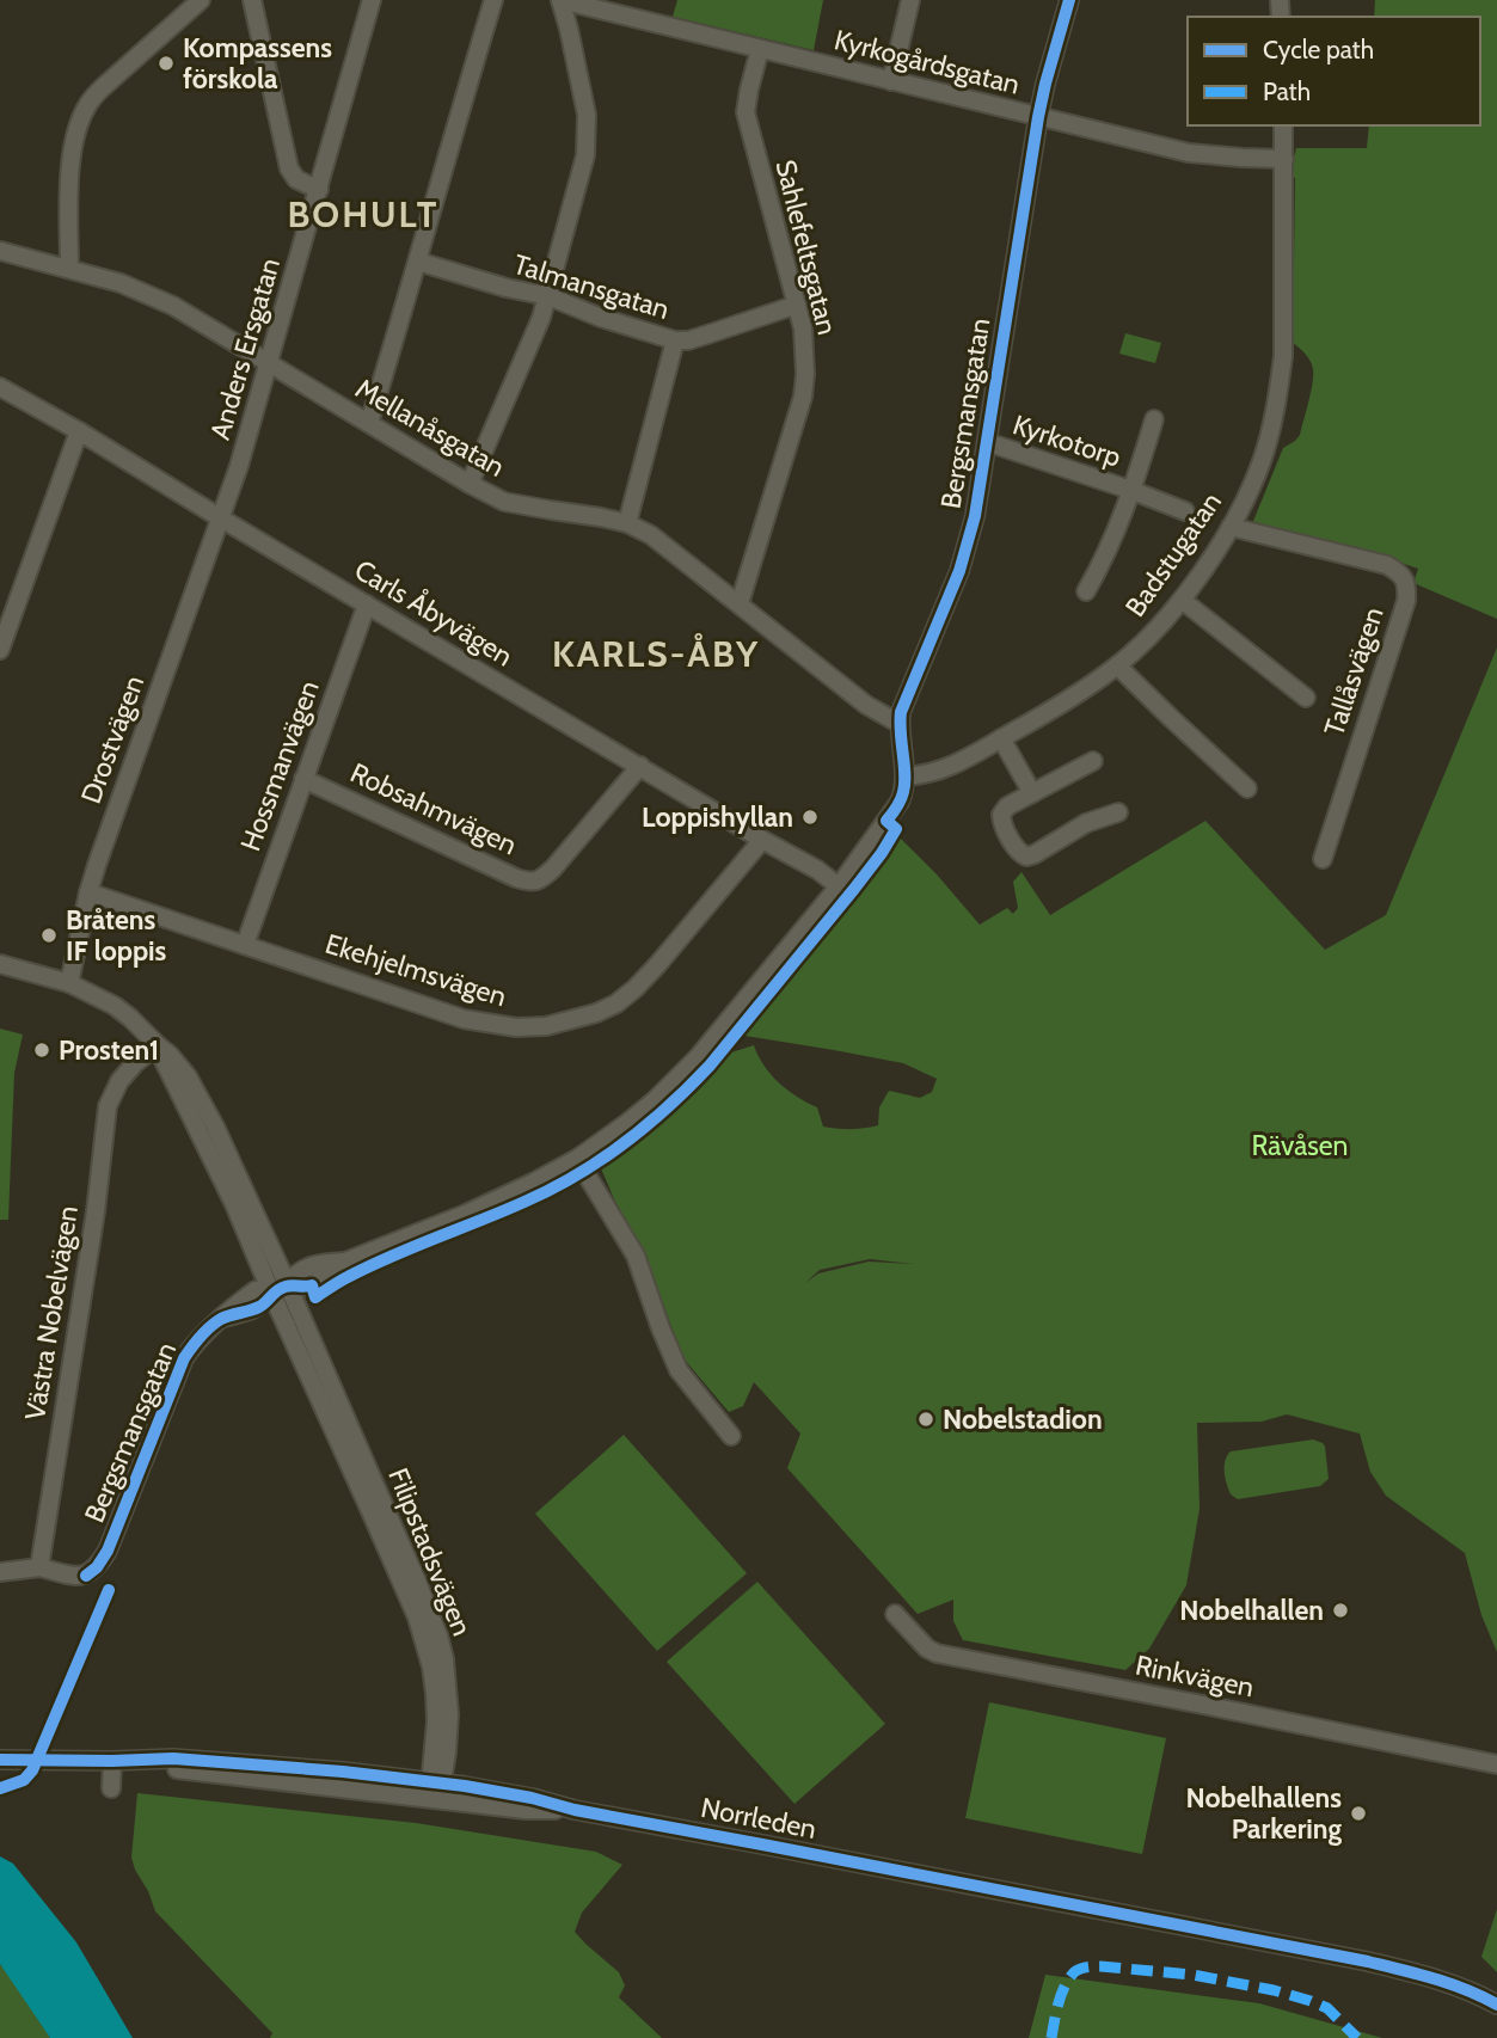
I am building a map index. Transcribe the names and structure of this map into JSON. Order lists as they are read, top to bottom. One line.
{"streets":{"street":["Kyrkogårdsgatan","Sahlefeltsgatan","Talmansgatan","Anders Ersgatan","Bergsmansgatan","Mellanåsgatan","Kyrkotorp","Badstugatan","Carls Åbyvägen","Tallåsvägen","Drostvägen","Hossmanvägen","Robsahmvägen","Ekehjelmsvägen","Västra Nobelvägen","Filipstadsvägen","Rinkvägen","Norrleden"]},"crossings":[["Kyrkogårdsgatan","Sahlefeltsgatan"],["Kyrkogårdsgatan","Bergsmansgatan"],["Kyrkogårdsgatan","Badstugatan"],["Sahlefeltsgatan","Talmansgatan"],["Sahlefeltsgatan","Mellanåsgatan"],["Anders Ersgatan","Mellanåsgatan"],["Anders Ersgatan","Carls Åbyvägen"],["Anders Ersgatan","Drostvägen"],["Bergsmansgatan","Mellanåsgatan"],["Bergsmansgatan","Kyrkotorp"],["Bergsmansgatan","Badstugatan"],["Bergsmansgatan","Carls Åbyvägen"],["Bergsmansgatan","Västra Nobelvägen"],["Bergsmansgatan","Filipstadsvägen"],["Badstugatan","Tallåsvägen"],["Carls Åbyvägen","Drostvägen"],["Carls Åbyvägen","Hossmanvägen"],["Carls Åbyvägen","Robsahmvägen"],["Carls Åbyvägen","Ekehjelmsvägen"],["Drostvägen","Ekehjelmsvägen"],["Drostvägen","Filipstadsvägen"],["Hossmanvägen","Robsahmvägen"],["Hossmanvägen","Ekehjelmsvägen"],["Västra Nobelvägen","Filipstadsvägen"],["Filipstadsvägen","Norrleden"]],"districts":["BOHULT","KARLS-ÅBY"],"parks":["Rävåsen"],"places":["Kompassens förskola","Loppishyllan","Bråtens IF loppis","Prosten1","Nobelstadion","Nobelhallen","Nobelhallens Parkering"],"legend":["Cycle path","Path"]}
